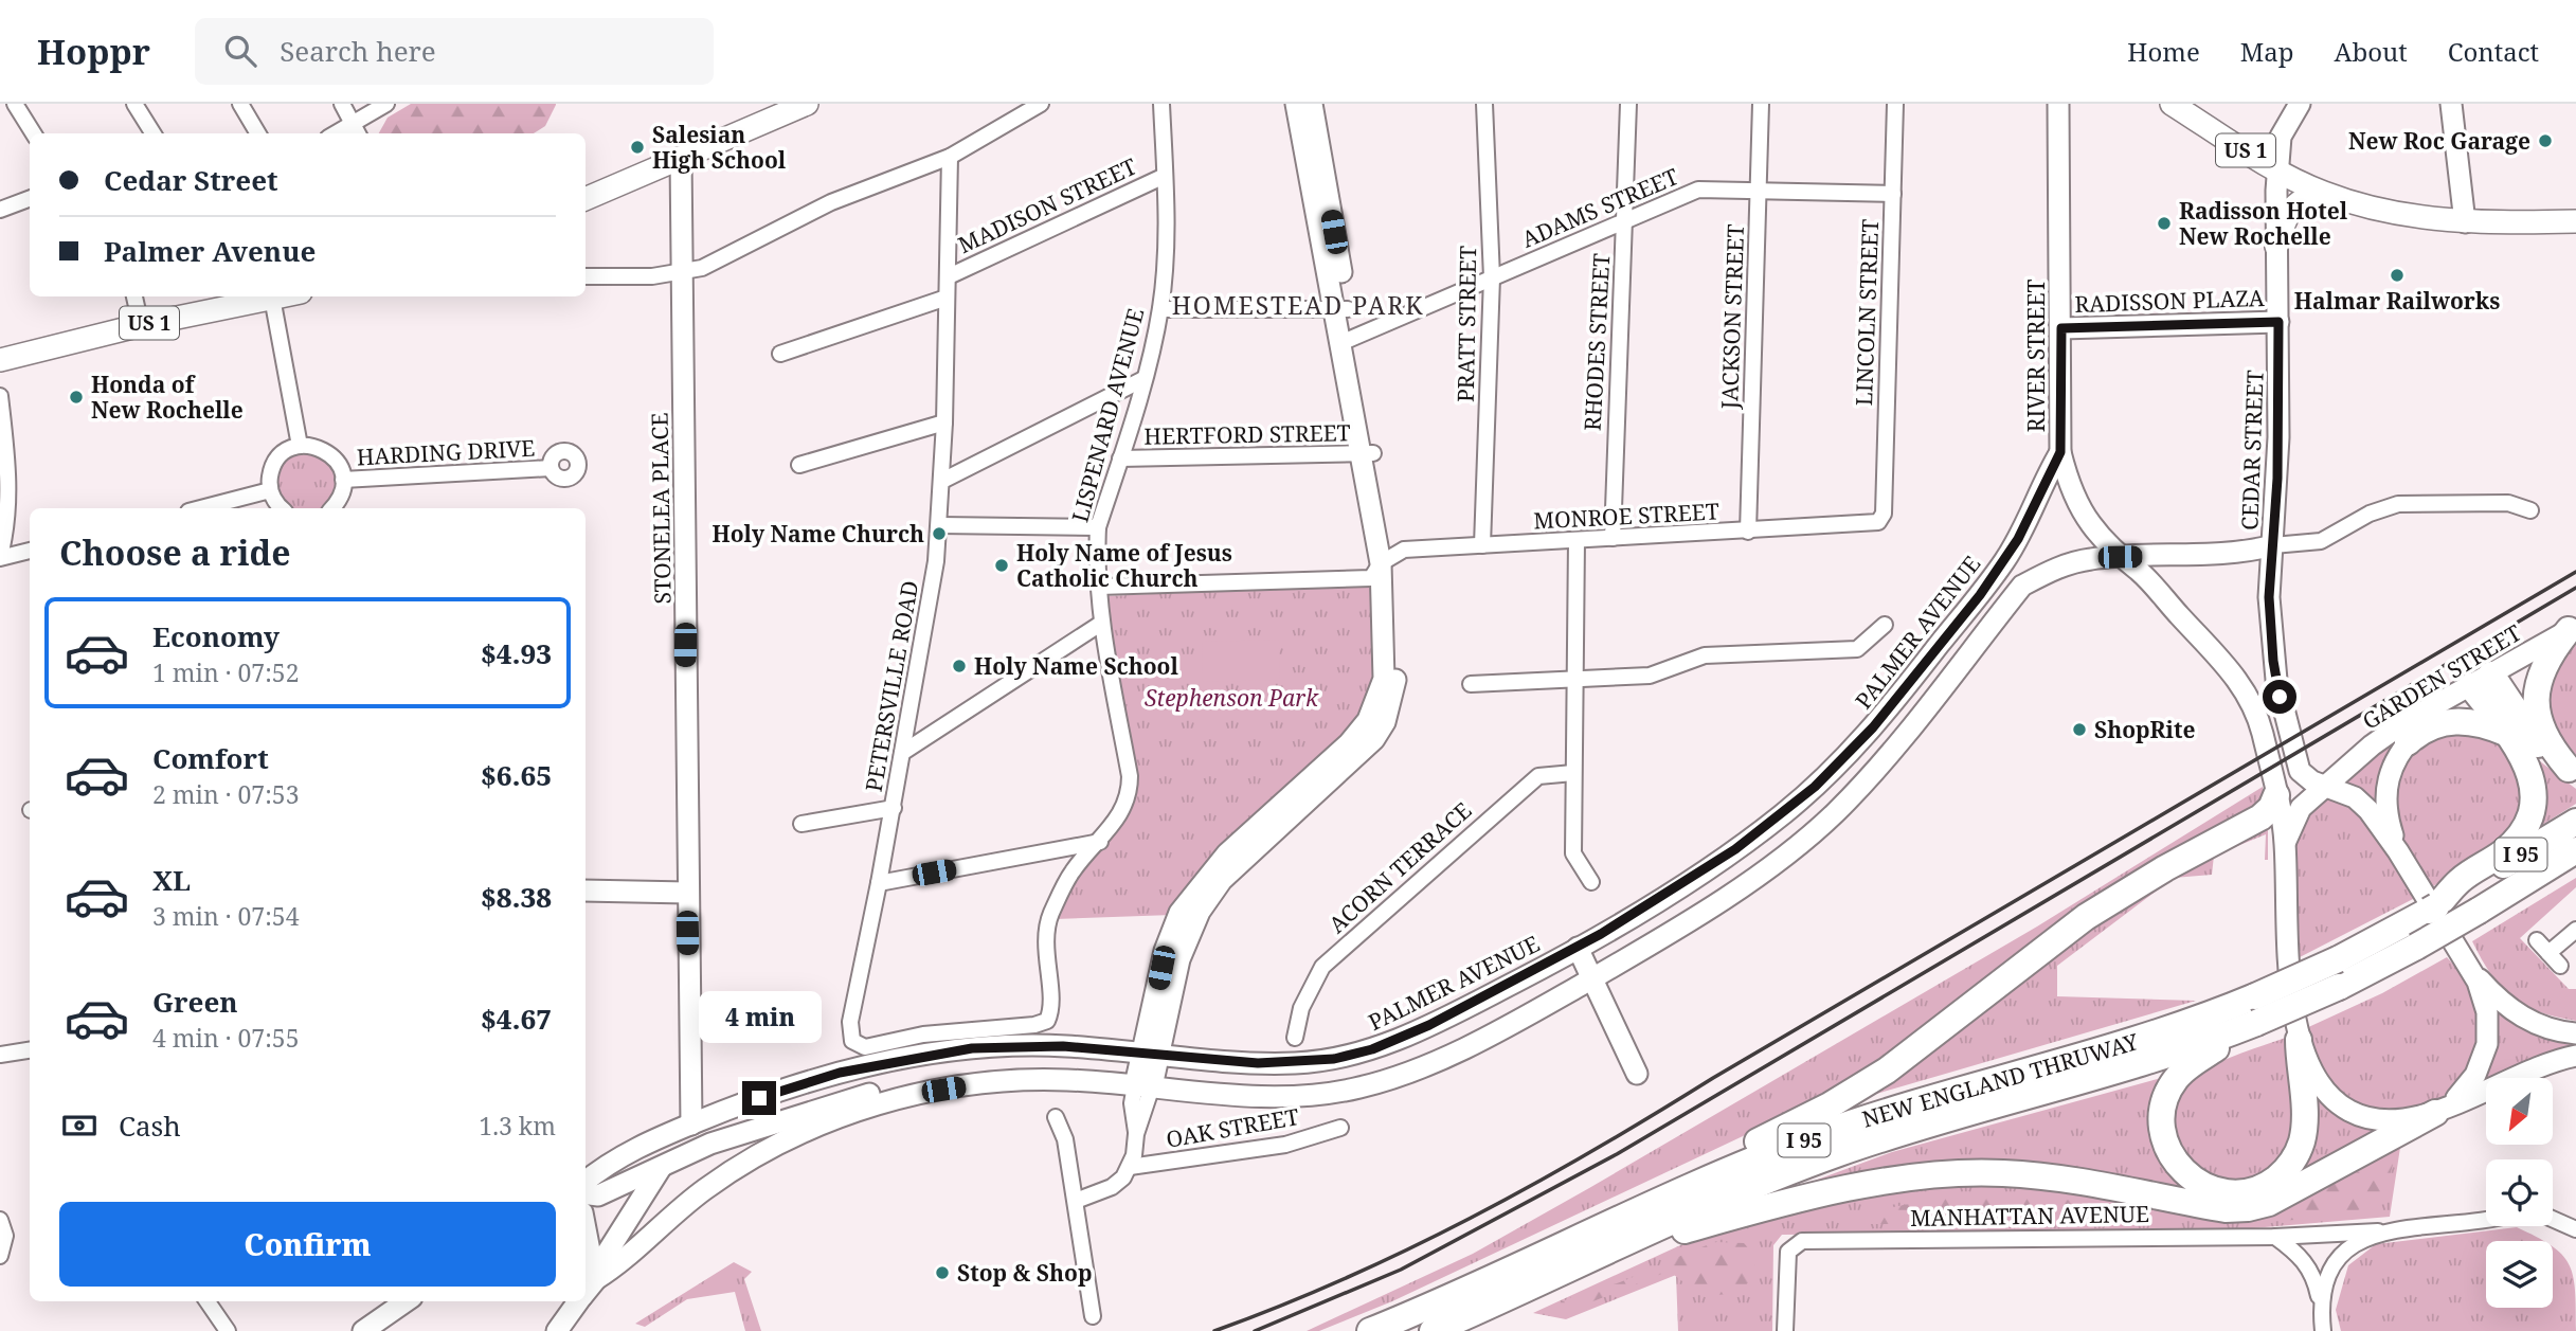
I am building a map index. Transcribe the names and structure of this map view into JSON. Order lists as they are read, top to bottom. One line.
{"streets":{"highway":["I 95","NEW ENGLAND THRUWAY"],"main road":["US 1"],"street":["MADISON STREET","ADAMS STREET","RADISSON PLAZA","LINCOLN STREET","JACKSON STREET","PRATT STREET","RHODES STREET","RIVER STREET","LISPENARD AVENUE","HERTFORD STREET","CEDAR STREET","HARDING DRIVE","STONELEA PLACE","MONROE STREET","PALMER AVENUE","GARDEN STREET","PETERSVILLE ROAD","ACORN TERRACE","OAK STREET","MANHATTAN AVENUE"]},"crossings":[["US 1","CEDAR STREET"],["MADISON STREET","LISPENARD AVENUE"],["MADISON STREET","PETERSVILLE ROAD"],["ADAMS STREET","LINCOLN STREET"],["ADAMS STREET","JACKSON STREET"],["ADAMS STREET","PRATT STREET"],["ADAMS STREET","RHODES STREET"],["RADISSON PLAZA","RIVER STREET"],["RADISSON PLAZA","CEDAR STREET"],["LINCOLN STREET","MONROE STREET"],["JACKSON STREET","MONROE STREET"],["PRATT STREET","MONROE STREET"],["RHODES STREET","MONROE STREET"],["RIVER STREET","PALMER AVENUE"],["RIVER STREET","GARDEN STREET"],["LISPENARD AVENUE","HERTFORD STREET"],["LISPENARD AVENUE","MONROE STREET"],["LISPENARD AVENUE","PETERSVILLE ROAD"],["CEDAR STREET","GARDEN STREET"],["STONELEA PLACE","PALMER AVENUE"]],"districts":["HOMESTEAD PARK"],"parks":["Stephenson Park"],"places":["New Roc Garage","Salesian High School","Radisson Hotel New Rochelle","Halmar Railworks","Honda of New Rochelle","Holy Name Church","Holy Name of Jesus Catholic Church","Holy Name School","ShopRite","Stop & Shop"],"north":"bottom left","page":{"header":"Hoppr","search":"Search here","nav":["Home","Map","About","Contact"],"banner":["Cedar Street","Palmer Avenue"],"heading":"Choose a ride","list":[{"name":"Economy","note":"1 min · 07:52","value":"$4.93"},{"name":"Comfort","note":"2 min · 07:53","value":"$6.65"},{"name":"XL","note":"3 min · 07:54","value":"$8.38"},{"name":"Green","note":"4 min · 07:55","value":"$4.67"}],"bubble":"4 min","pay":["Cash","1.3 km"],"buttons":"Confirm"}}
